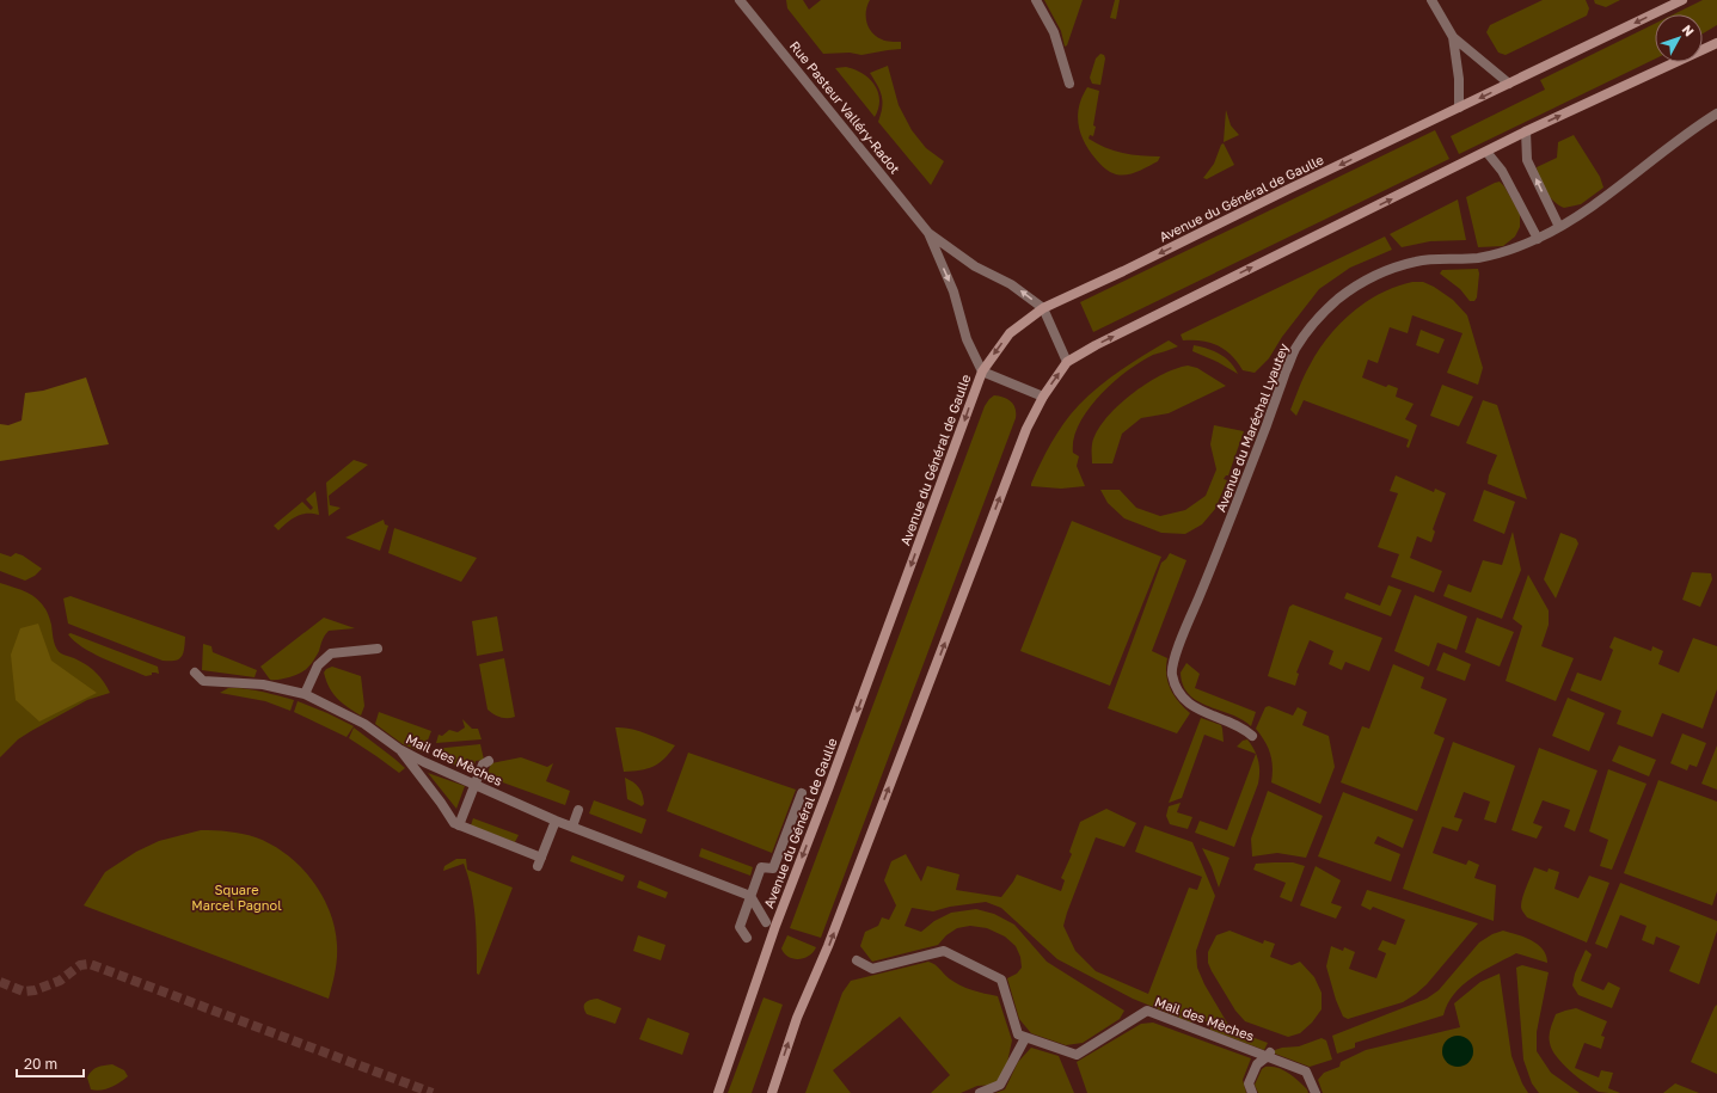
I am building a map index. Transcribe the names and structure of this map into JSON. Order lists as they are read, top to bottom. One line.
{"streets":{"main road":["Avenue du Général de Gaulle"],"street":["Rue Pasteur Valléry-Radot","Avenue du Maréchal Lyautey","Mail des Mèches"]},"crossings":[["Rue Pasteur Valléry-Radot","Avenue du Général de Gaulle"]],"parks":["Square Marcel Pagnol"],"scale_bar":"20 m","north":"top right"}
